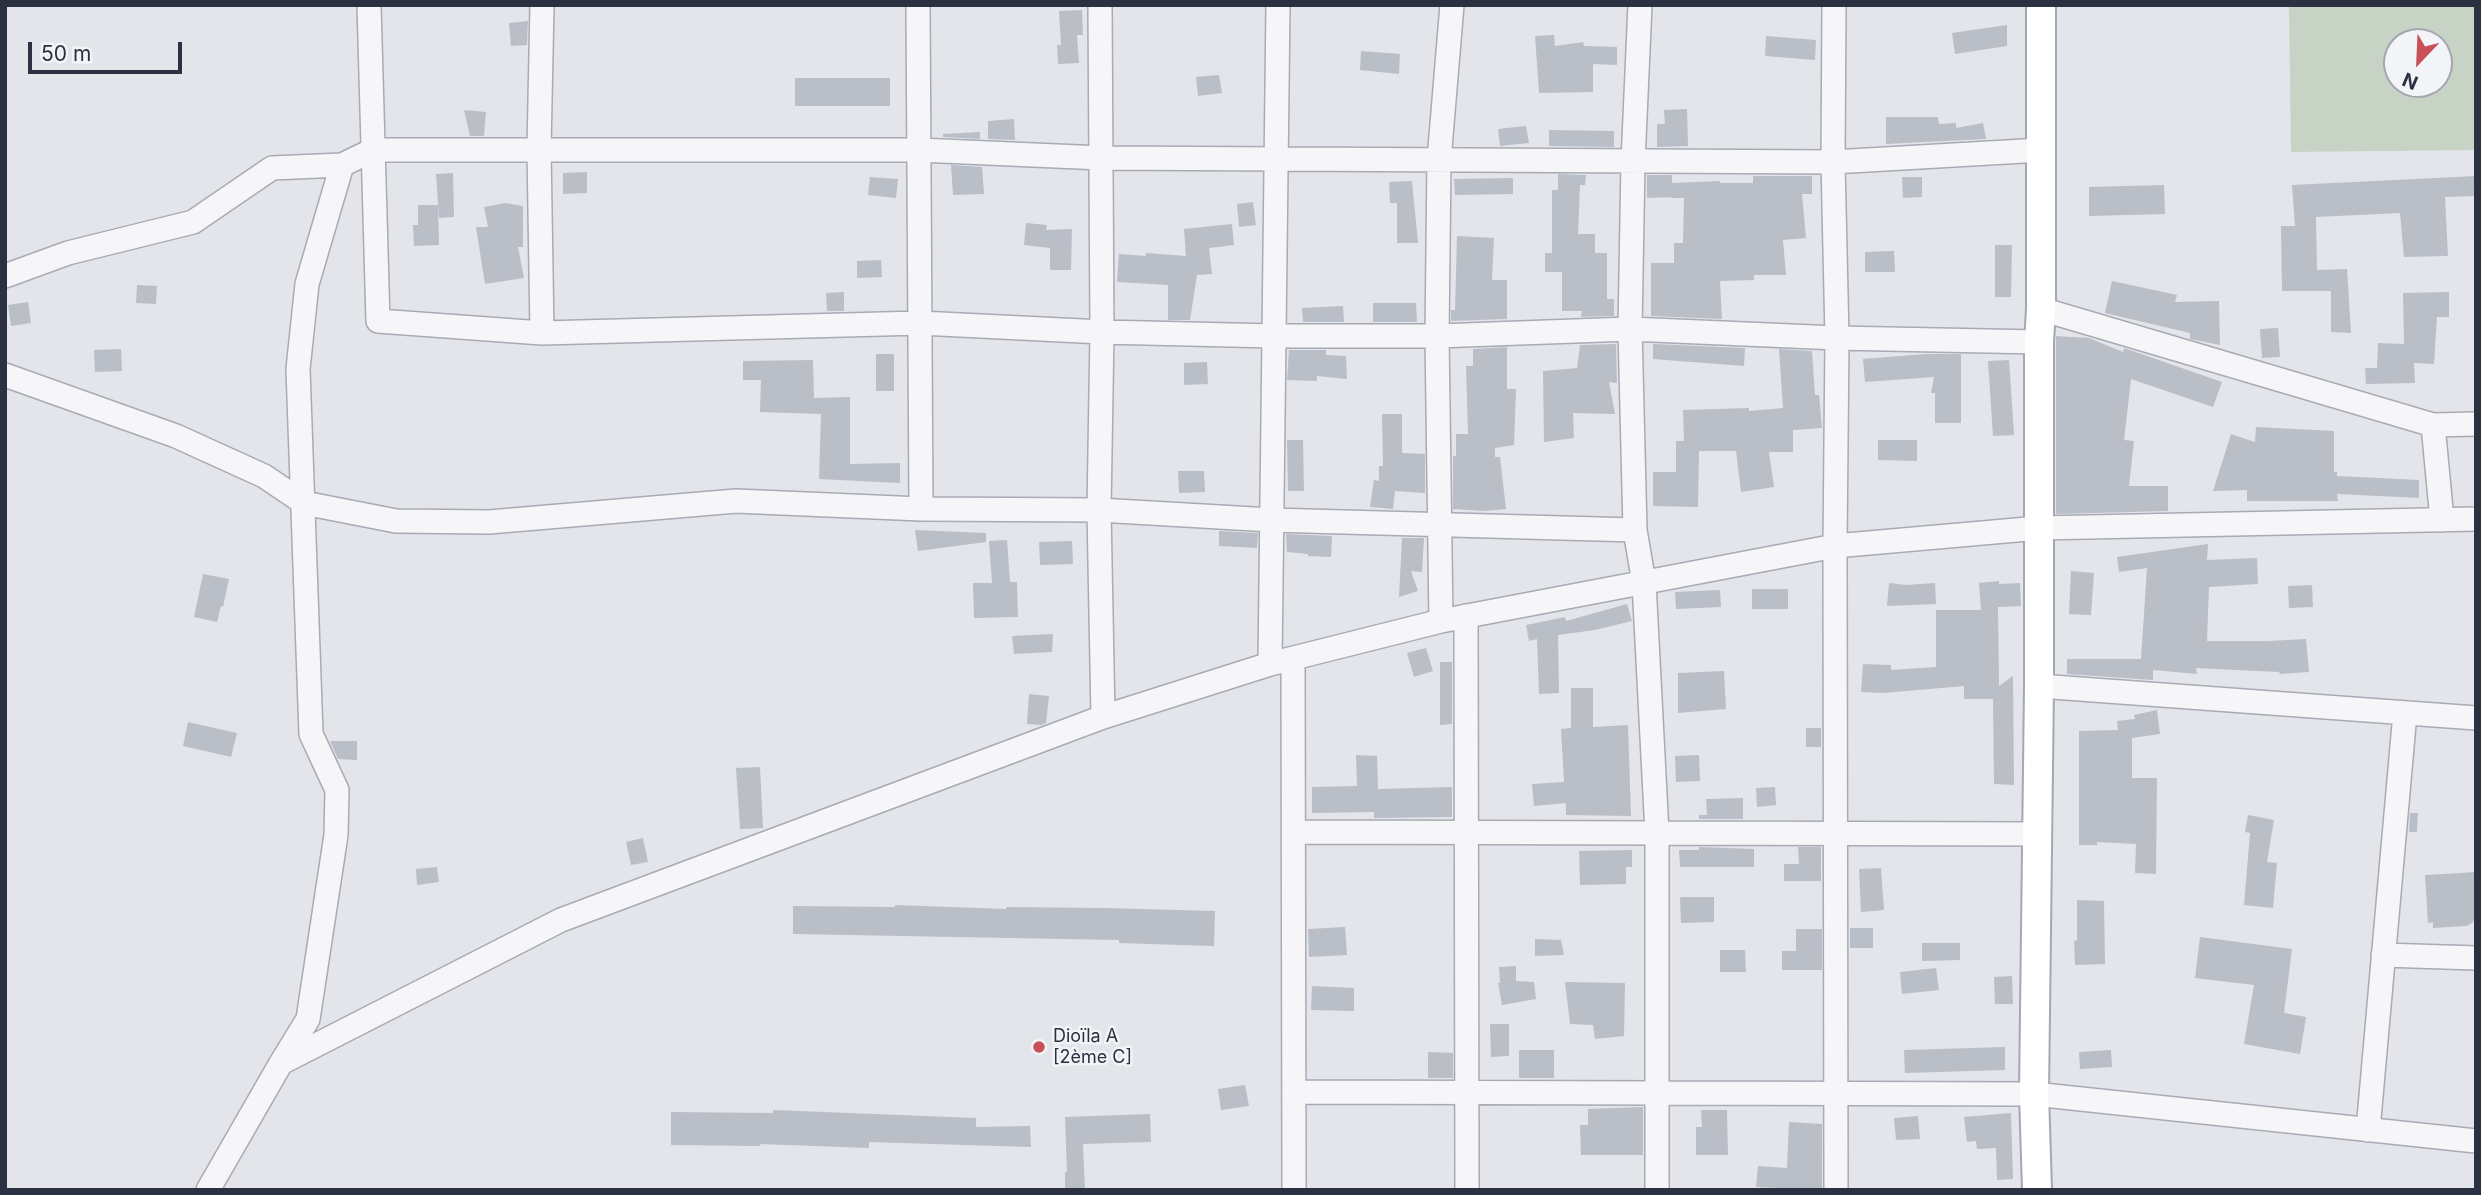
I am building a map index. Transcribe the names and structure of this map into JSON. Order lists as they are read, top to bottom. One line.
{"places":["Dioïla A [2ème C]"],"scale_bar":"50 m","north":"bottom left"}
